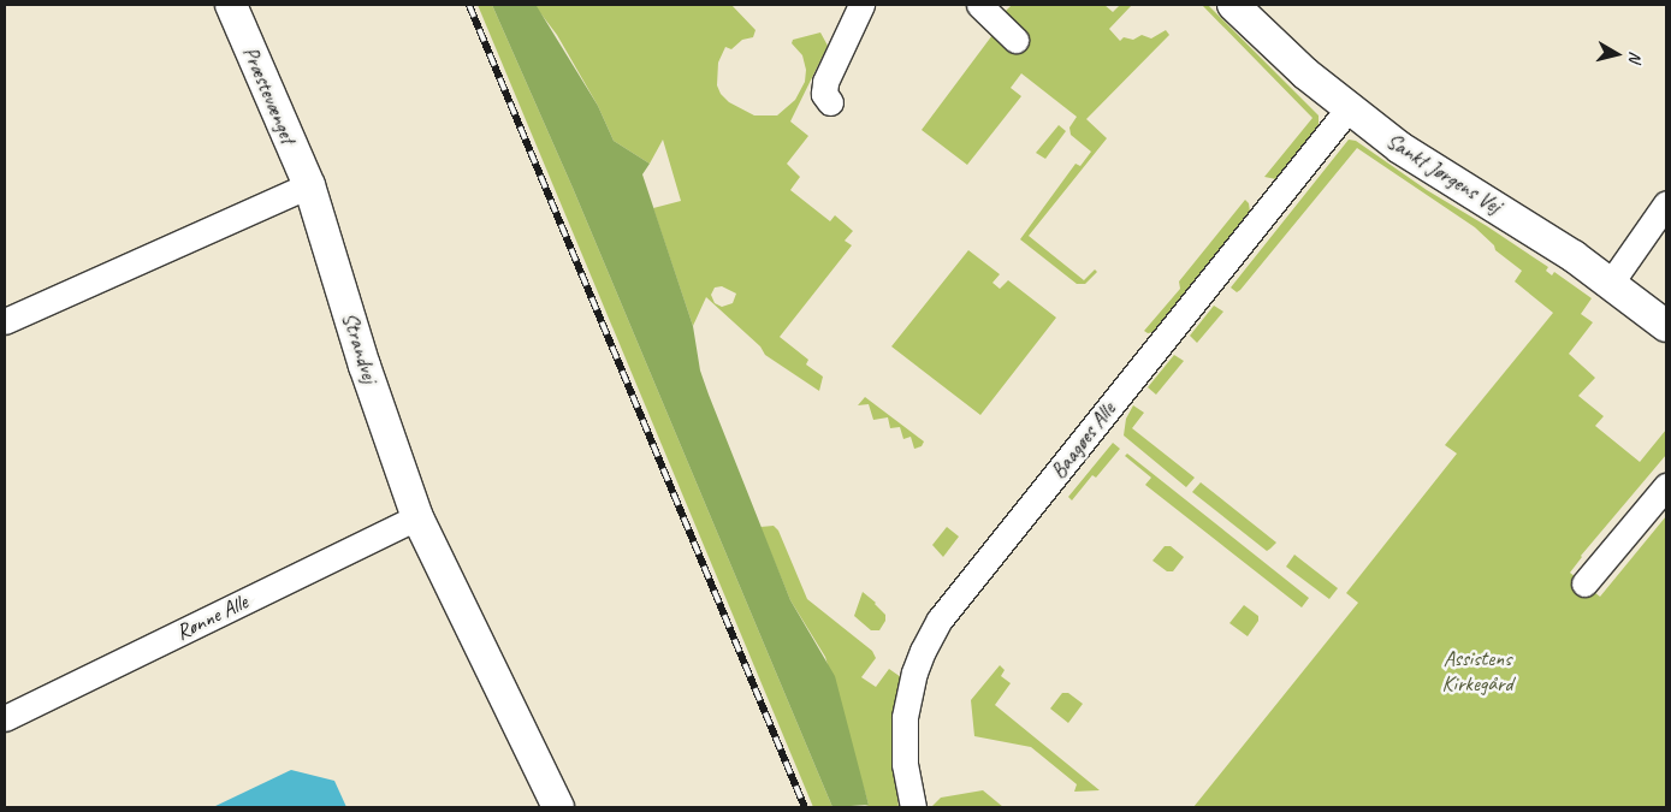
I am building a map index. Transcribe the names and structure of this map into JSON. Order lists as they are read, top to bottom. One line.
{"streets":{"street":["Præstevænget","Sankt Jørgens Vej","Strandvej","Baagøes Alle","Rønne Alle"]},"crossings":[["Præstevænget","Strandvej"],["Sankt Jørgens Vej","Baagøes Alle"],["Strandvej","Rønne Alle"]],"parks":["Assistens Kirkegård"],"north":"right"}
